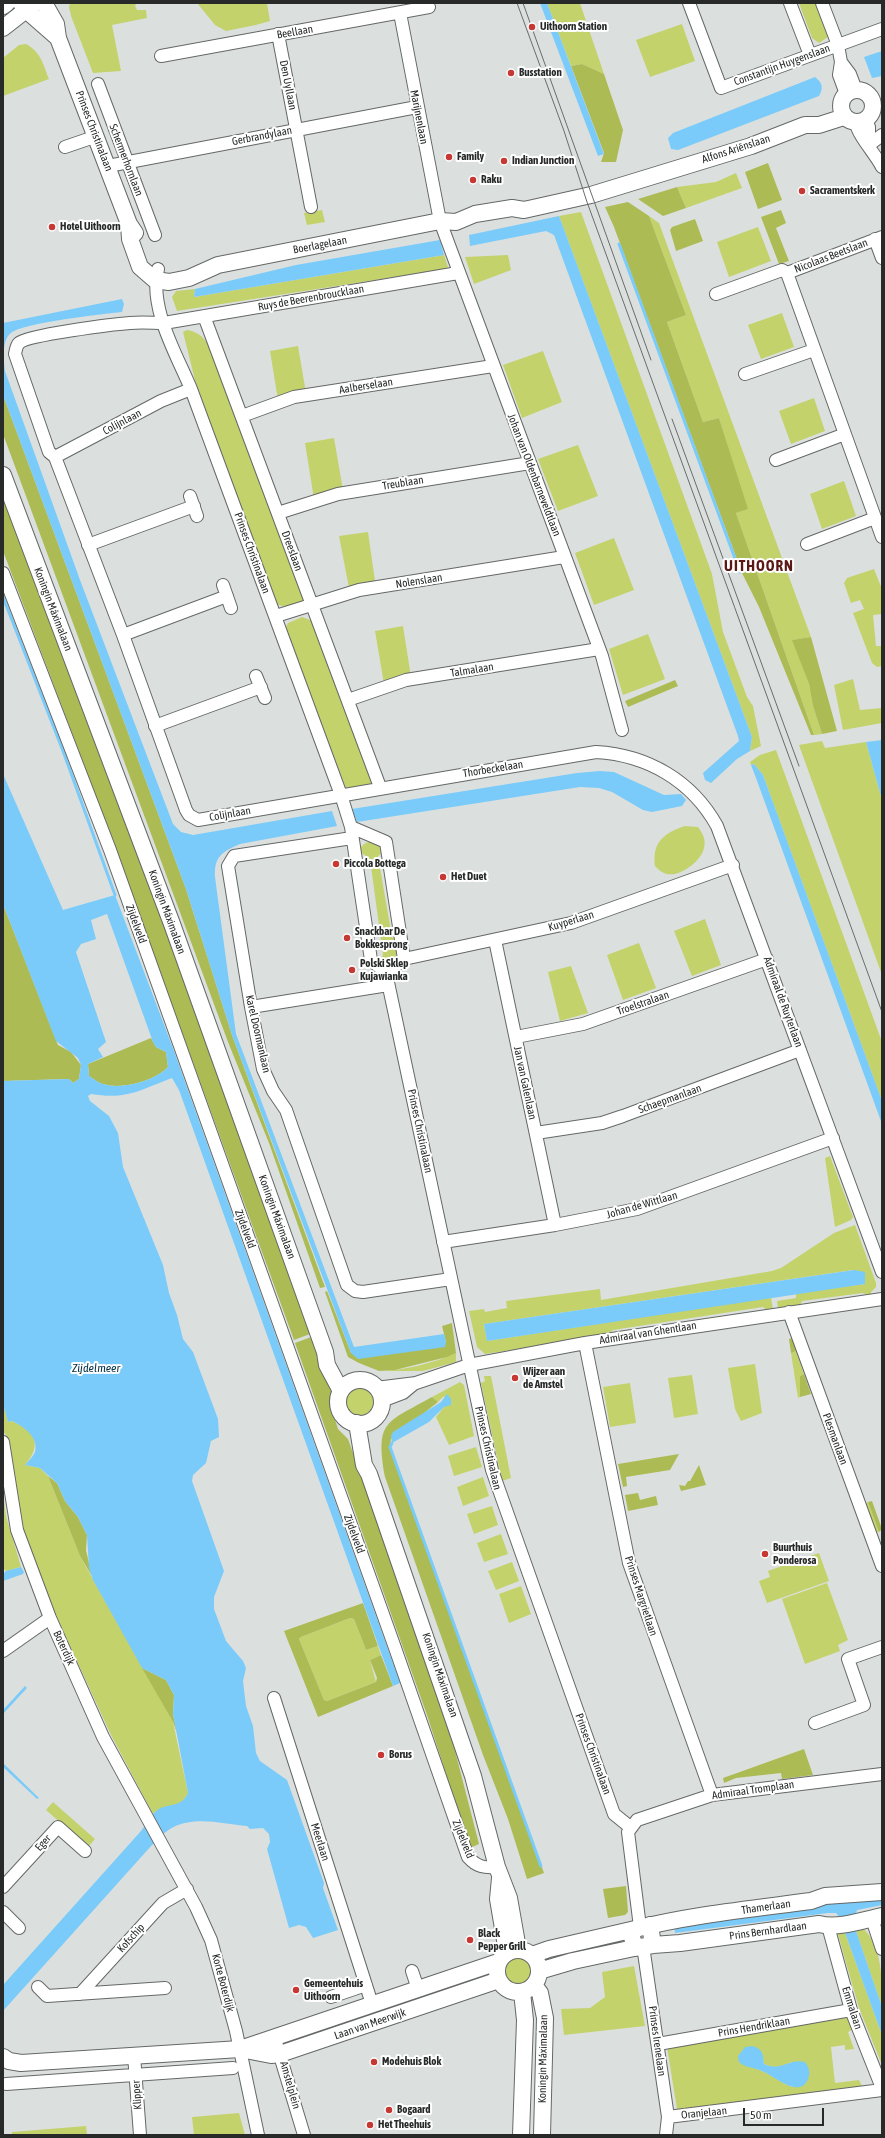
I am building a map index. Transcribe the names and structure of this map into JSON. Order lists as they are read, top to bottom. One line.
{"streets":{"street":["Beellaan","Constantijn Huygenslaan","Den Uyllaan","Marijnenlaan","Prinses Christinalaan","Gerbrandylaan","Alfons Ariënslaan","Schermerhornlaan","Boerlagelaan","Nicolaas Beetslaan","Ruys de Beerenbroucklaan","Aalberselaan","Colijnlaan","Johan van Oldenbarneveldtlaan","Treublaan","Dreeslaan","Nolenslaan","Koningin Máximalaan","Talmalaan","Thorbeckelaan","Kuyperlaan","Zijdelveld","Admiraal de Ruyterlaan","Troelstralaan","Karel Doormanlaan","Jan van Galenlaan","Schaepmanlaan","Johan de Wittlaan","Admiraal van Ghentlaan","Plesmanlaan","Prinses Margrietlaan","Boterdijk","Admiraal Tromplaan","Meerlaan","Eger","Thamerlaan","Prins Bernhardlaan","Kofschip","Korte Boterdijk","Emmalaan","Laan van Meerwijk","Prins Hendriklaan","Prinses Irenelaan","Amstelplein","Klipper","Oranjelaan"]},"crossings":[["Beellaan","Den Uyllaan"],["Beellaan","Marijnenlaan"],["Den Uyllaan","Gerbrandylaan"],["Marijnenlaan","Gerbrandylaan"],["Marijnenlaan","Boerlagelaan"],["Marijnenlaan","Johan van Oldenbarneveldtlaan"],["Prinses Christinalaan","Gerbrandylaan"],["Prinses Christinalaan","Boerlagelaan"],["Prinses Christinalaan","Ruys de Beerenbroucklaan"],["Prinses Christinalaan","Colijnlaan"],["Prinses Christinalaan","Nolenslaan"],["Prinses Christinalaan","Thorbeckelaan"],["Prinses Christinalaan","Karel Doormanlaan"],["Prinses Christinalaan","Johan de Wittlaan"],["Prinses Christinalaan","Admiraal van Ghentlaan"],["Prinses Christinalaan","Admiraal Tromplaan"],["Gerbrandylaan","Schermerhornlaan"],["Alfons Ariënslaan","Boerlagelaan"],["Boerlagelaan","Johan van Oldenbarneveldtlaan"],["Ruys de Beerenbroucklaan","Colijnlaan"],["Ruys de Beerenbroucklaan","Johan van Oldenbarneveldtlaan"],["Ruys de Beerenbroucklaan","Dreeslaan"],["Aalberselaan","Johan van Oldenbarneveldtlaan"],["Aalberselaan","Dreeslaan"],["Colijnlaan","Thorbeckelaan"],["Johan van Oldenbarneveldtlaan","Treublaan"],["Johan van Oldenbarneveldtlaan","Nolenslaan"],["Johan van Oldenbarneveldtlaan","Talmalaan"],["Treublaan","Dreeslaan"],["Dreeslaan","Nolenslaan"],["Dreeslaan","Talmalaan"],["Dreeslaan","Thorbeckelaan"],["Koningin Máximalaan","Zijdelveld"],["Koningin Máximalaan","Admiraal van Ghentlaan"],["Koningin Máximalaan","Thamerlaan"],["Koningin Máximalaan","Laan van Meerwijk"],["Thorbeckelaan","Admiraal de Ruyterlaan"],["Kuyperlaan","Admiraal de Ruyterlaan"],["Kuyperlaan","Jan van Galenlaan"],["Admiraal de Ruyterlaan","Troelstralaan"],["Admiraal de Ruyterlaan","Schaepmanlaan"],["Admiraal de Ruyterlaan","Johan de Wittlaan"],["Troelstralaan","Jan van Galenlaan"],["Jan van Galenlaan","Schaepmanlaan"],["Jan van Galenlaan","Johan de Wittlaan"],["Admiraal van Ghentlaan","Plesmanlaan"],["Admiraal van Ghentlaan","Prinses Margrietlaan"],["Prinses Margrietlaan","Admiraal Tromplaan"],["Boterdijk","Korte Boterdijk"],["Meerlaan","Laan van Meerwijk"],["Thamerlaan","Laan van Meerwijk"],["Prins Bernhardlaan","Emmalaan"],["Prins Bernhardlaan","Prinses Irenelaan"],["Kofschip","Korte Boterdijk"],["Korte Boterdijk","Laan van Meerwijk"],["Emmalaan","Prins Hendriklaan"],["Emmalaan","Oranjelaan"],["Laan van Meerwijk","Amstelplein"],["Laan van Meerwijk","Klipper"],["Prins Hendriklaan","Prinses Irenelaan"],["Prinses Irenelaan","Oranjelaan"]],"districts":["UITHOORN"],"water":["Zijdelmeer"],"places":["Uithoorn Station","Busstation","Family","Indian Junction","Raku","Sacramentskerk","Hotel Uithoorn","Piccola Bottega","Het Duet","Snackbar De Bokkesprong","Polski Sklep Kujawianka","Wijzer aan de Amstel","Buurthuis Ponderosa","Borus","Black Pepper Grill","Gemeentehuis Uithoorn","Modehuis Blok","Bogaard","Het Theehuis"],"scale_bar":"50 m"}
